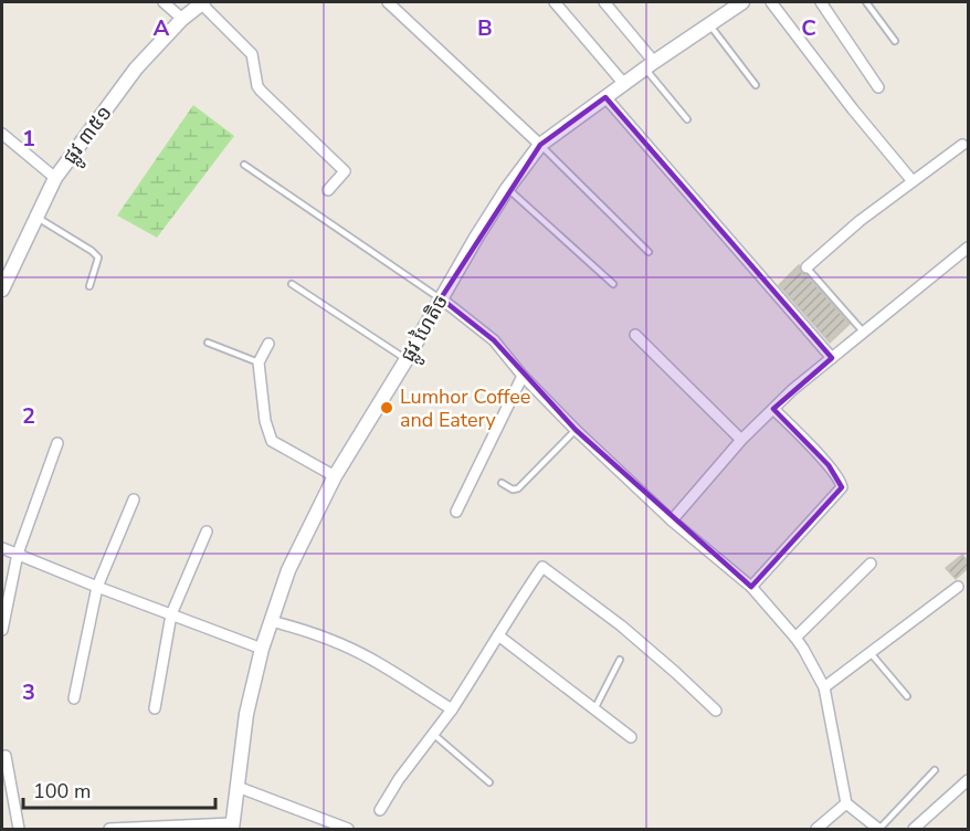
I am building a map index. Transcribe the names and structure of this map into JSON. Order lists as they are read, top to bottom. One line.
{"streets":{"street":["ផ្លូវ ៣៥១","ផ្លូវ ហៃតិច"]},"places":["Lumhor Coffee and Eatery"],"scale_bar":"100 m","grid":{"columns":["A","B","C"],"rows":["1","2","3"]}}
